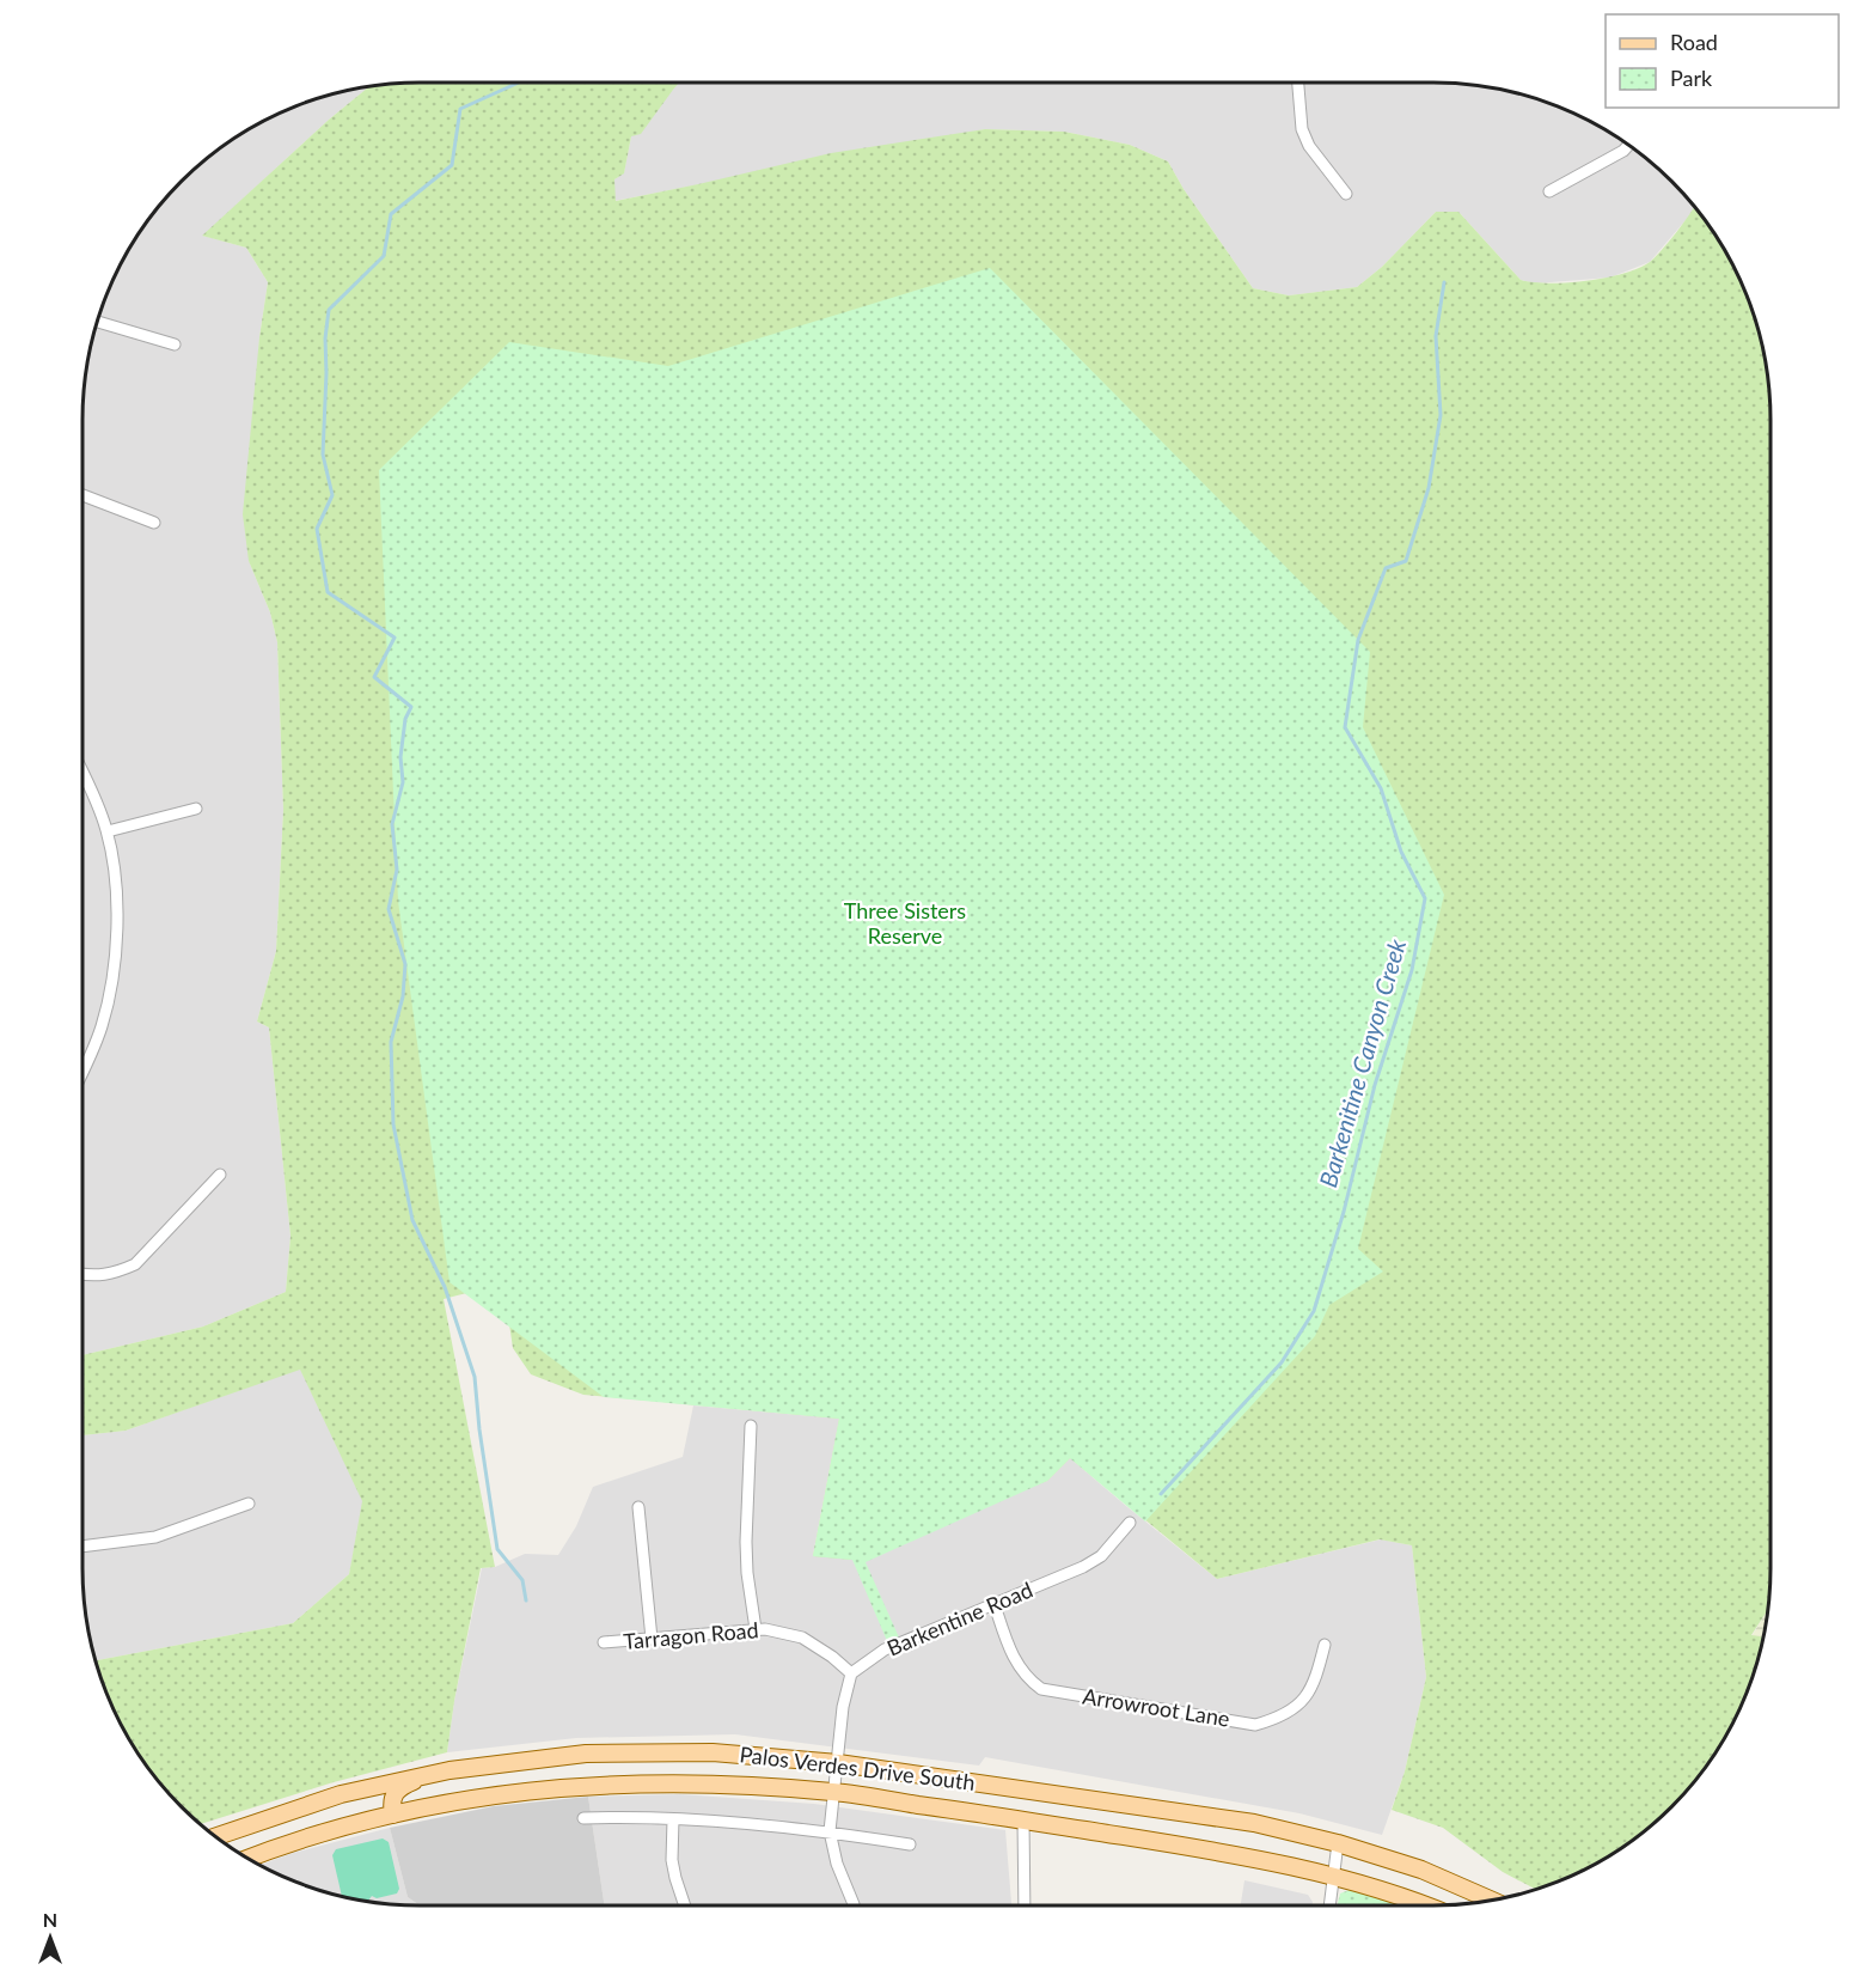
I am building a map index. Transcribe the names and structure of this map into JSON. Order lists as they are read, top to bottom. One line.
{"streets":{"main road":["Palos Verdes Drive South"],"street":["Barkentine Road","Tarragon Road","Arrowroot Lane"]},"crossings":[["Barkentine Road","Tarragon Road"],["Barkentine Road","Arrowroot Lane"]],"water":["Barkenitine Canyon Creek"],"parks":["Three Sisters Reserve"],"legend":["Road","Park"],"north":"top"}
